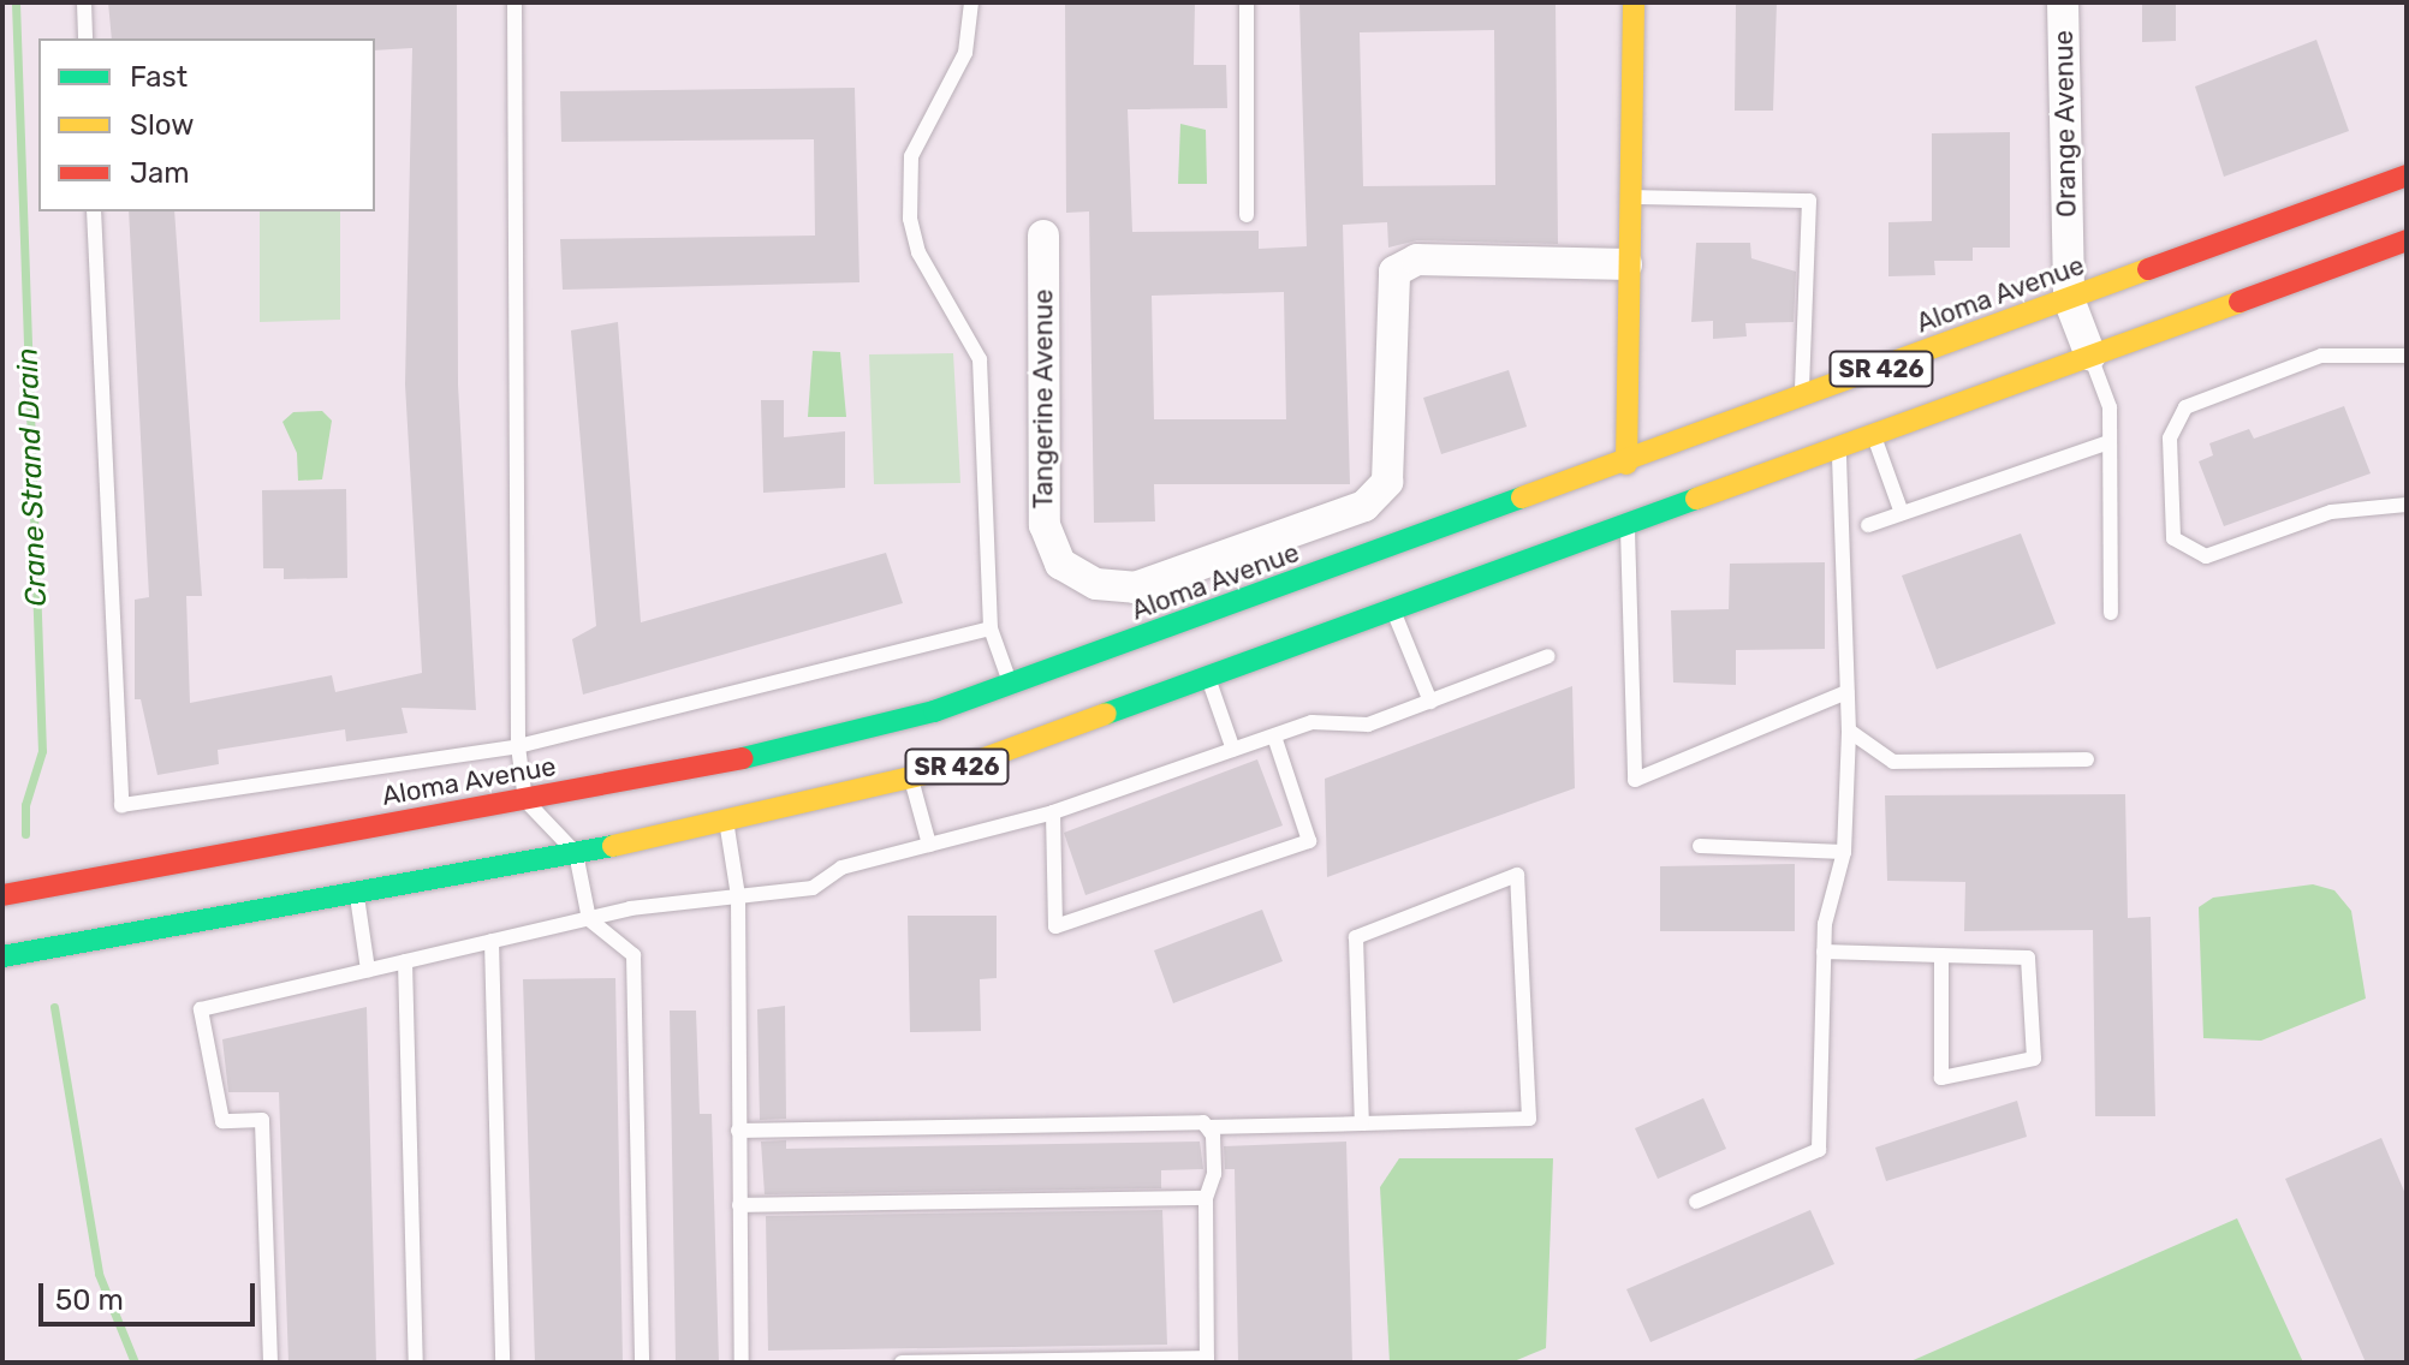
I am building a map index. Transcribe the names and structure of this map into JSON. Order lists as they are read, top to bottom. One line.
{"streets":{"main road":["Aloma Avenue","SR 426"],"street":["Orange Avenue","Tangerine Avenue"]},"crossings":[["Orange Avenue","Aloma Avenue"],["Orange Avenue","SR 426"]],"water":["Crane Strand Drain"],"legend":["Fast","Slow","Jam"],"scale_bar":"50 m"}
